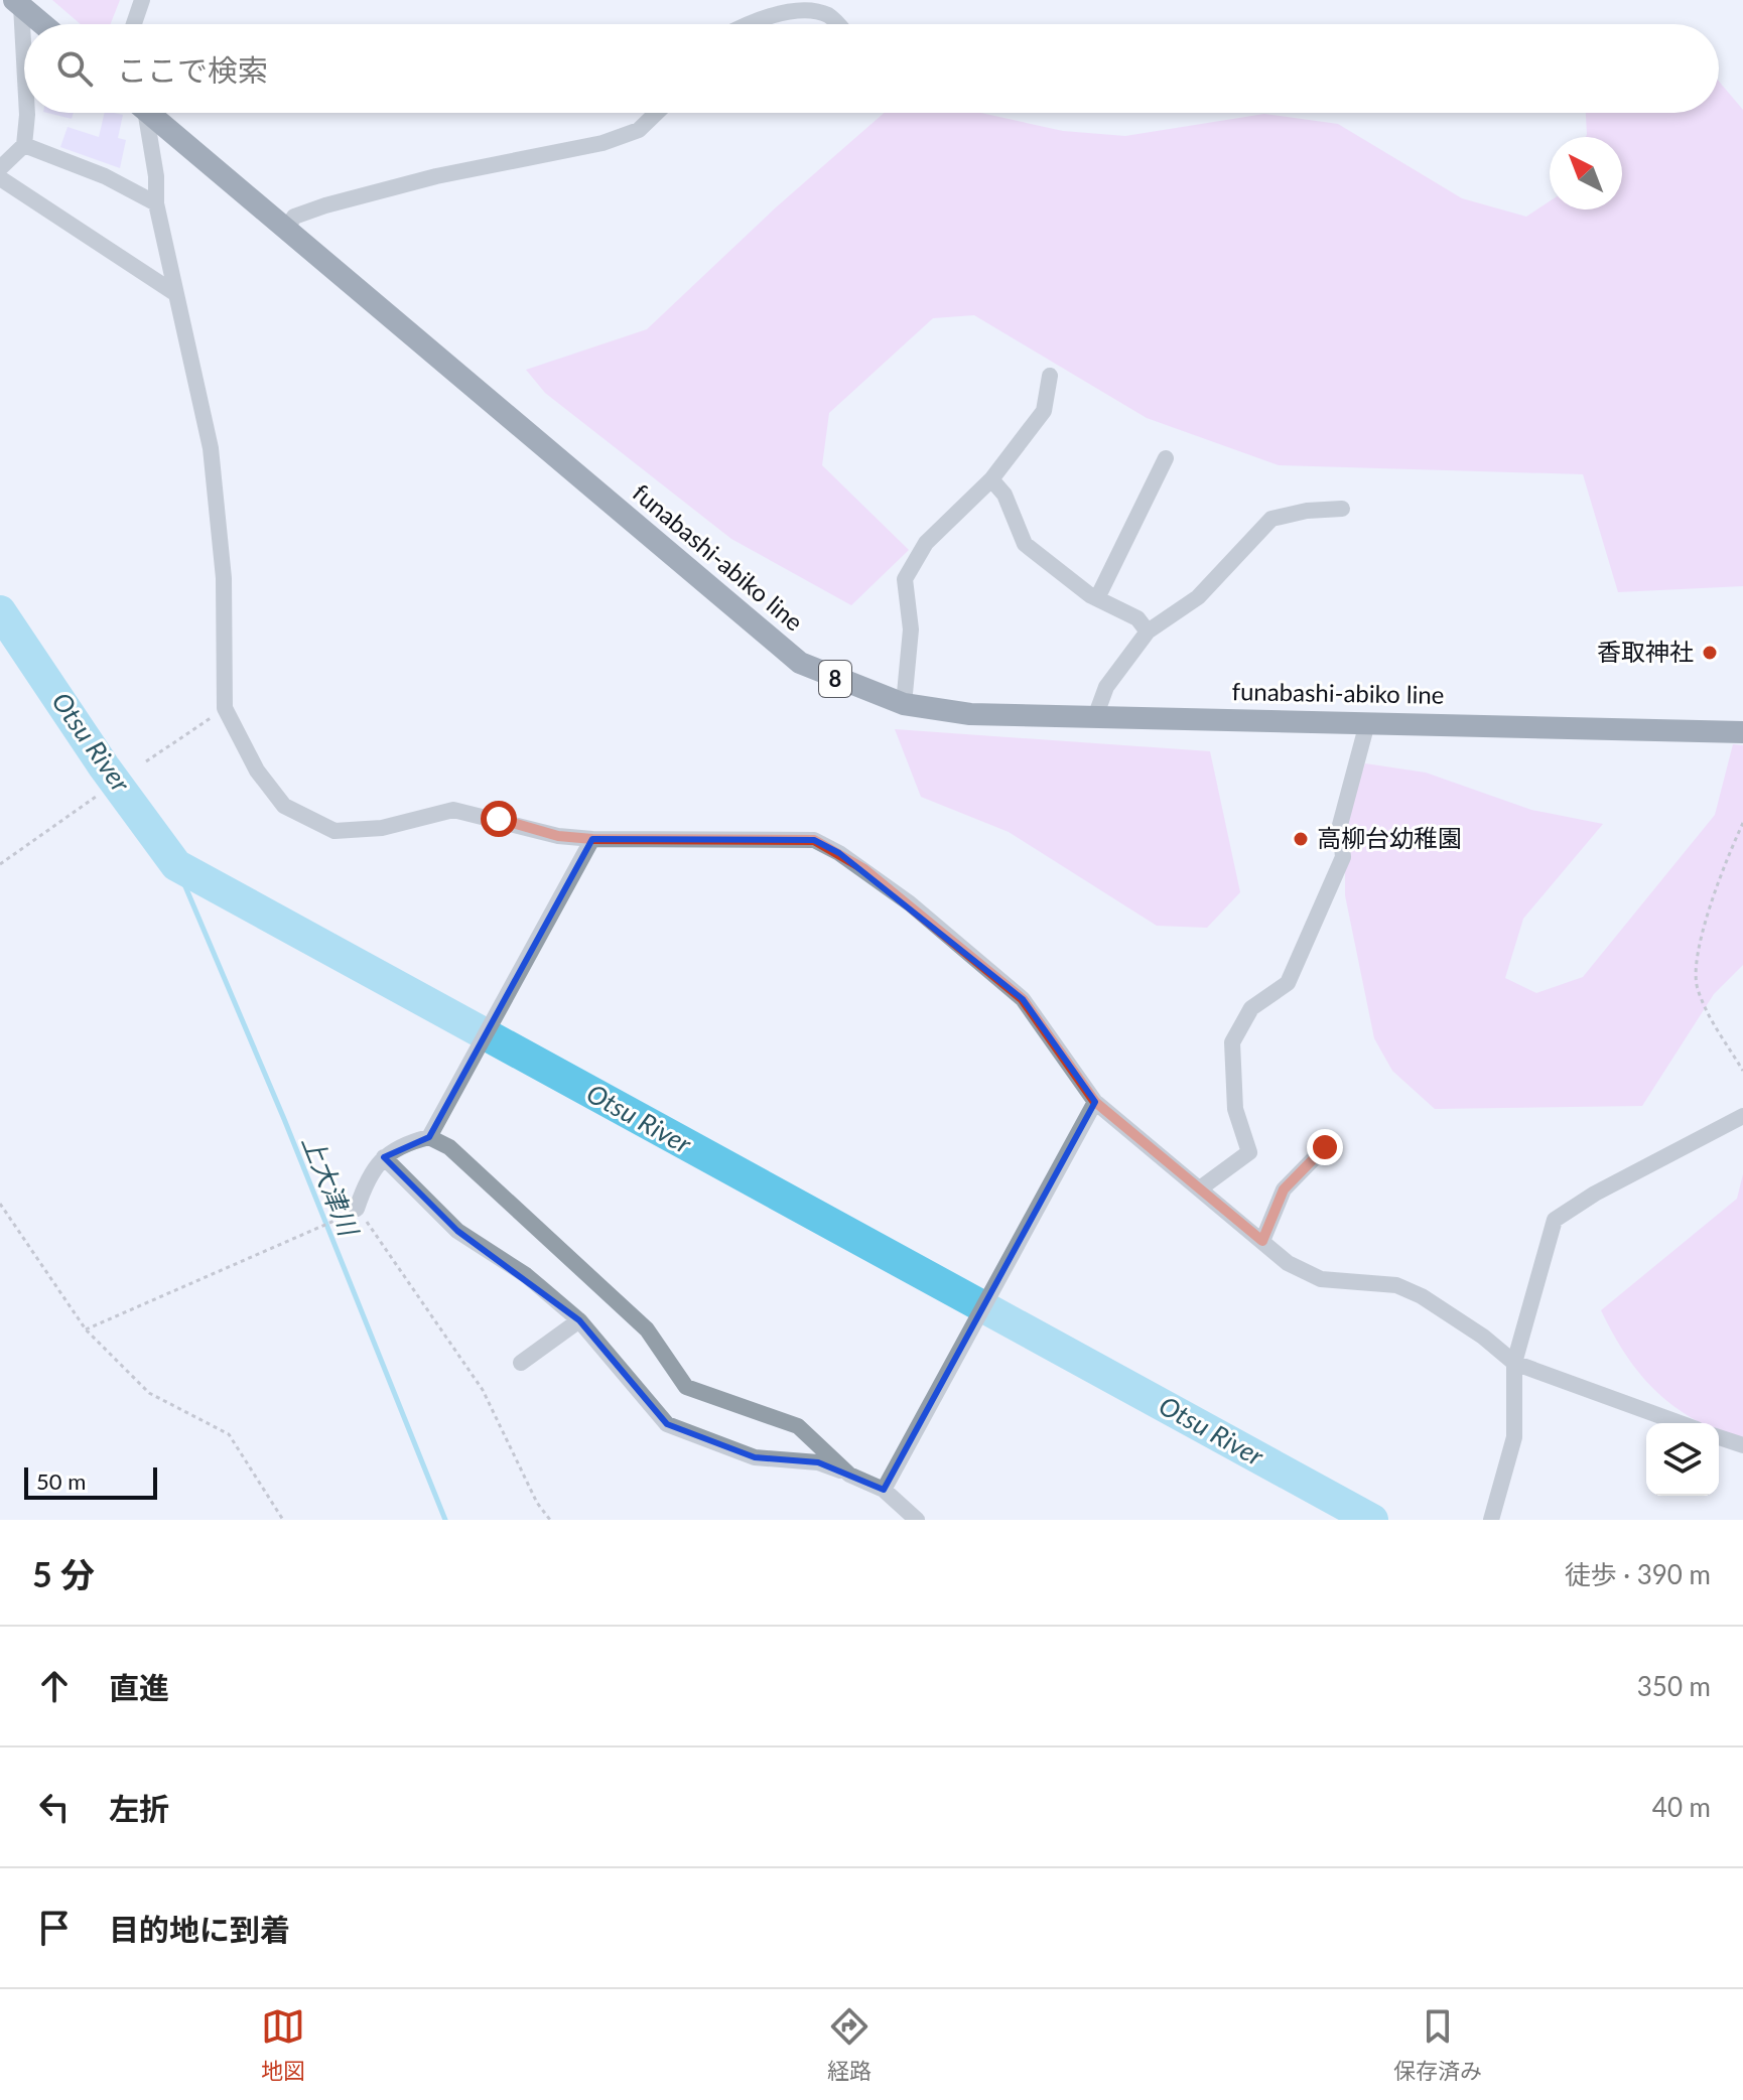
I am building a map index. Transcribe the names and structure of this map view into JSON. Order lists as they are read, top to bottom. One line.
{"streets":{"main road":["funabashi-abiko line","8"]},"water":["Otsu River","上大津川"],"places":["香取神社","高柳台幼稚園"],"scale_bar":"50 m","north":"top left","page":{"search":"ここで検索","scale":"50 m","heading":["5 分","徒歩 · 390 m"],"list":[["直進","350 m"],["左折","40 m"],"目的地に到着"],"nav":["地図","経路","保存済み"]}}
